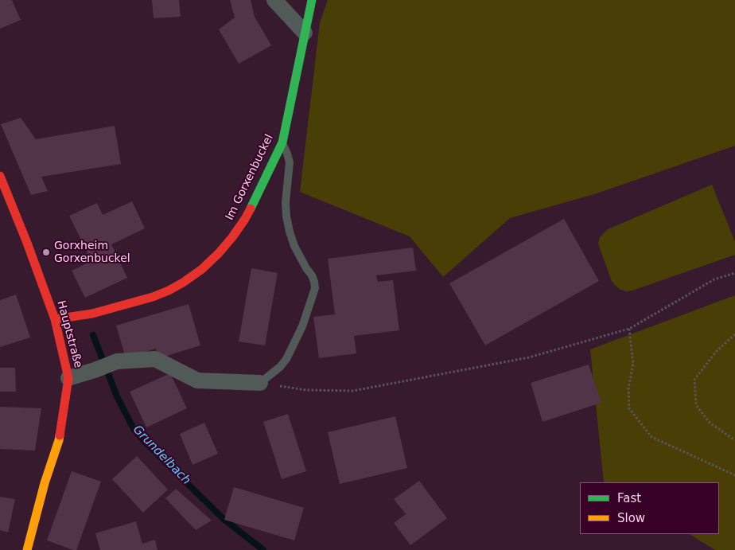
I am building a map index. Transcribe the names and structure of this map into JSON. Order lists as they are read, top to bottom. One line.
{"streets":{"street":["Im Gorxenbuckel","Hauptstraße"]},"crossings":[["Im Gorxenbuckel","Hauptstraße"]],"water":["Grundelbach"],"places":["Gorxheim Gorxenbuckel"],"legend":["Fast","Slow"]}
